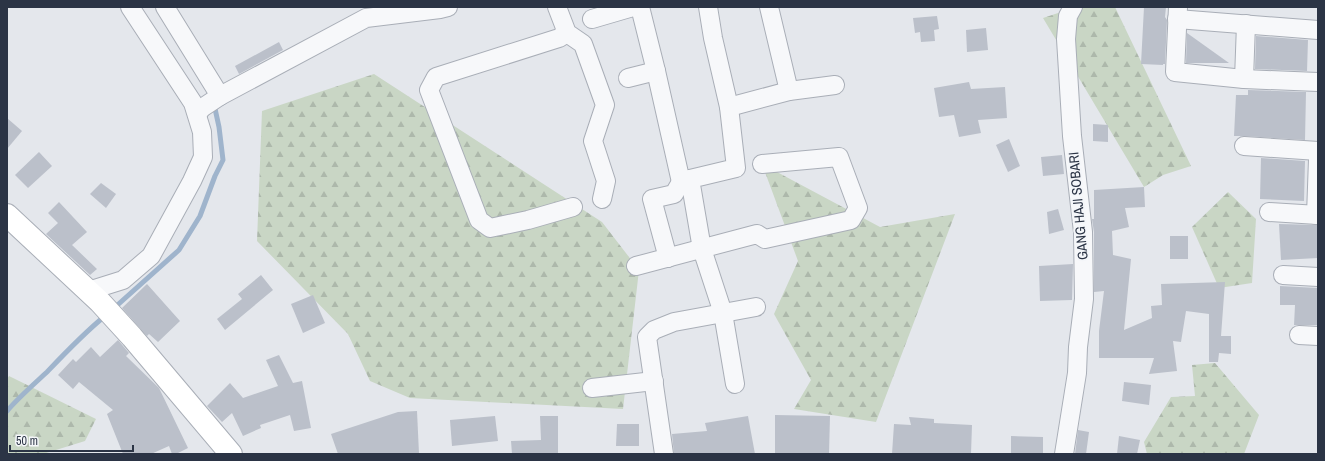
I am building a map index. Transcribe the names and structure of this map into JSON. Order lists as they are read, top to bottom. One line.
{"streets":{"street":["GANG HAJI SOBARI"]},"scale_bar":"50 m"}
